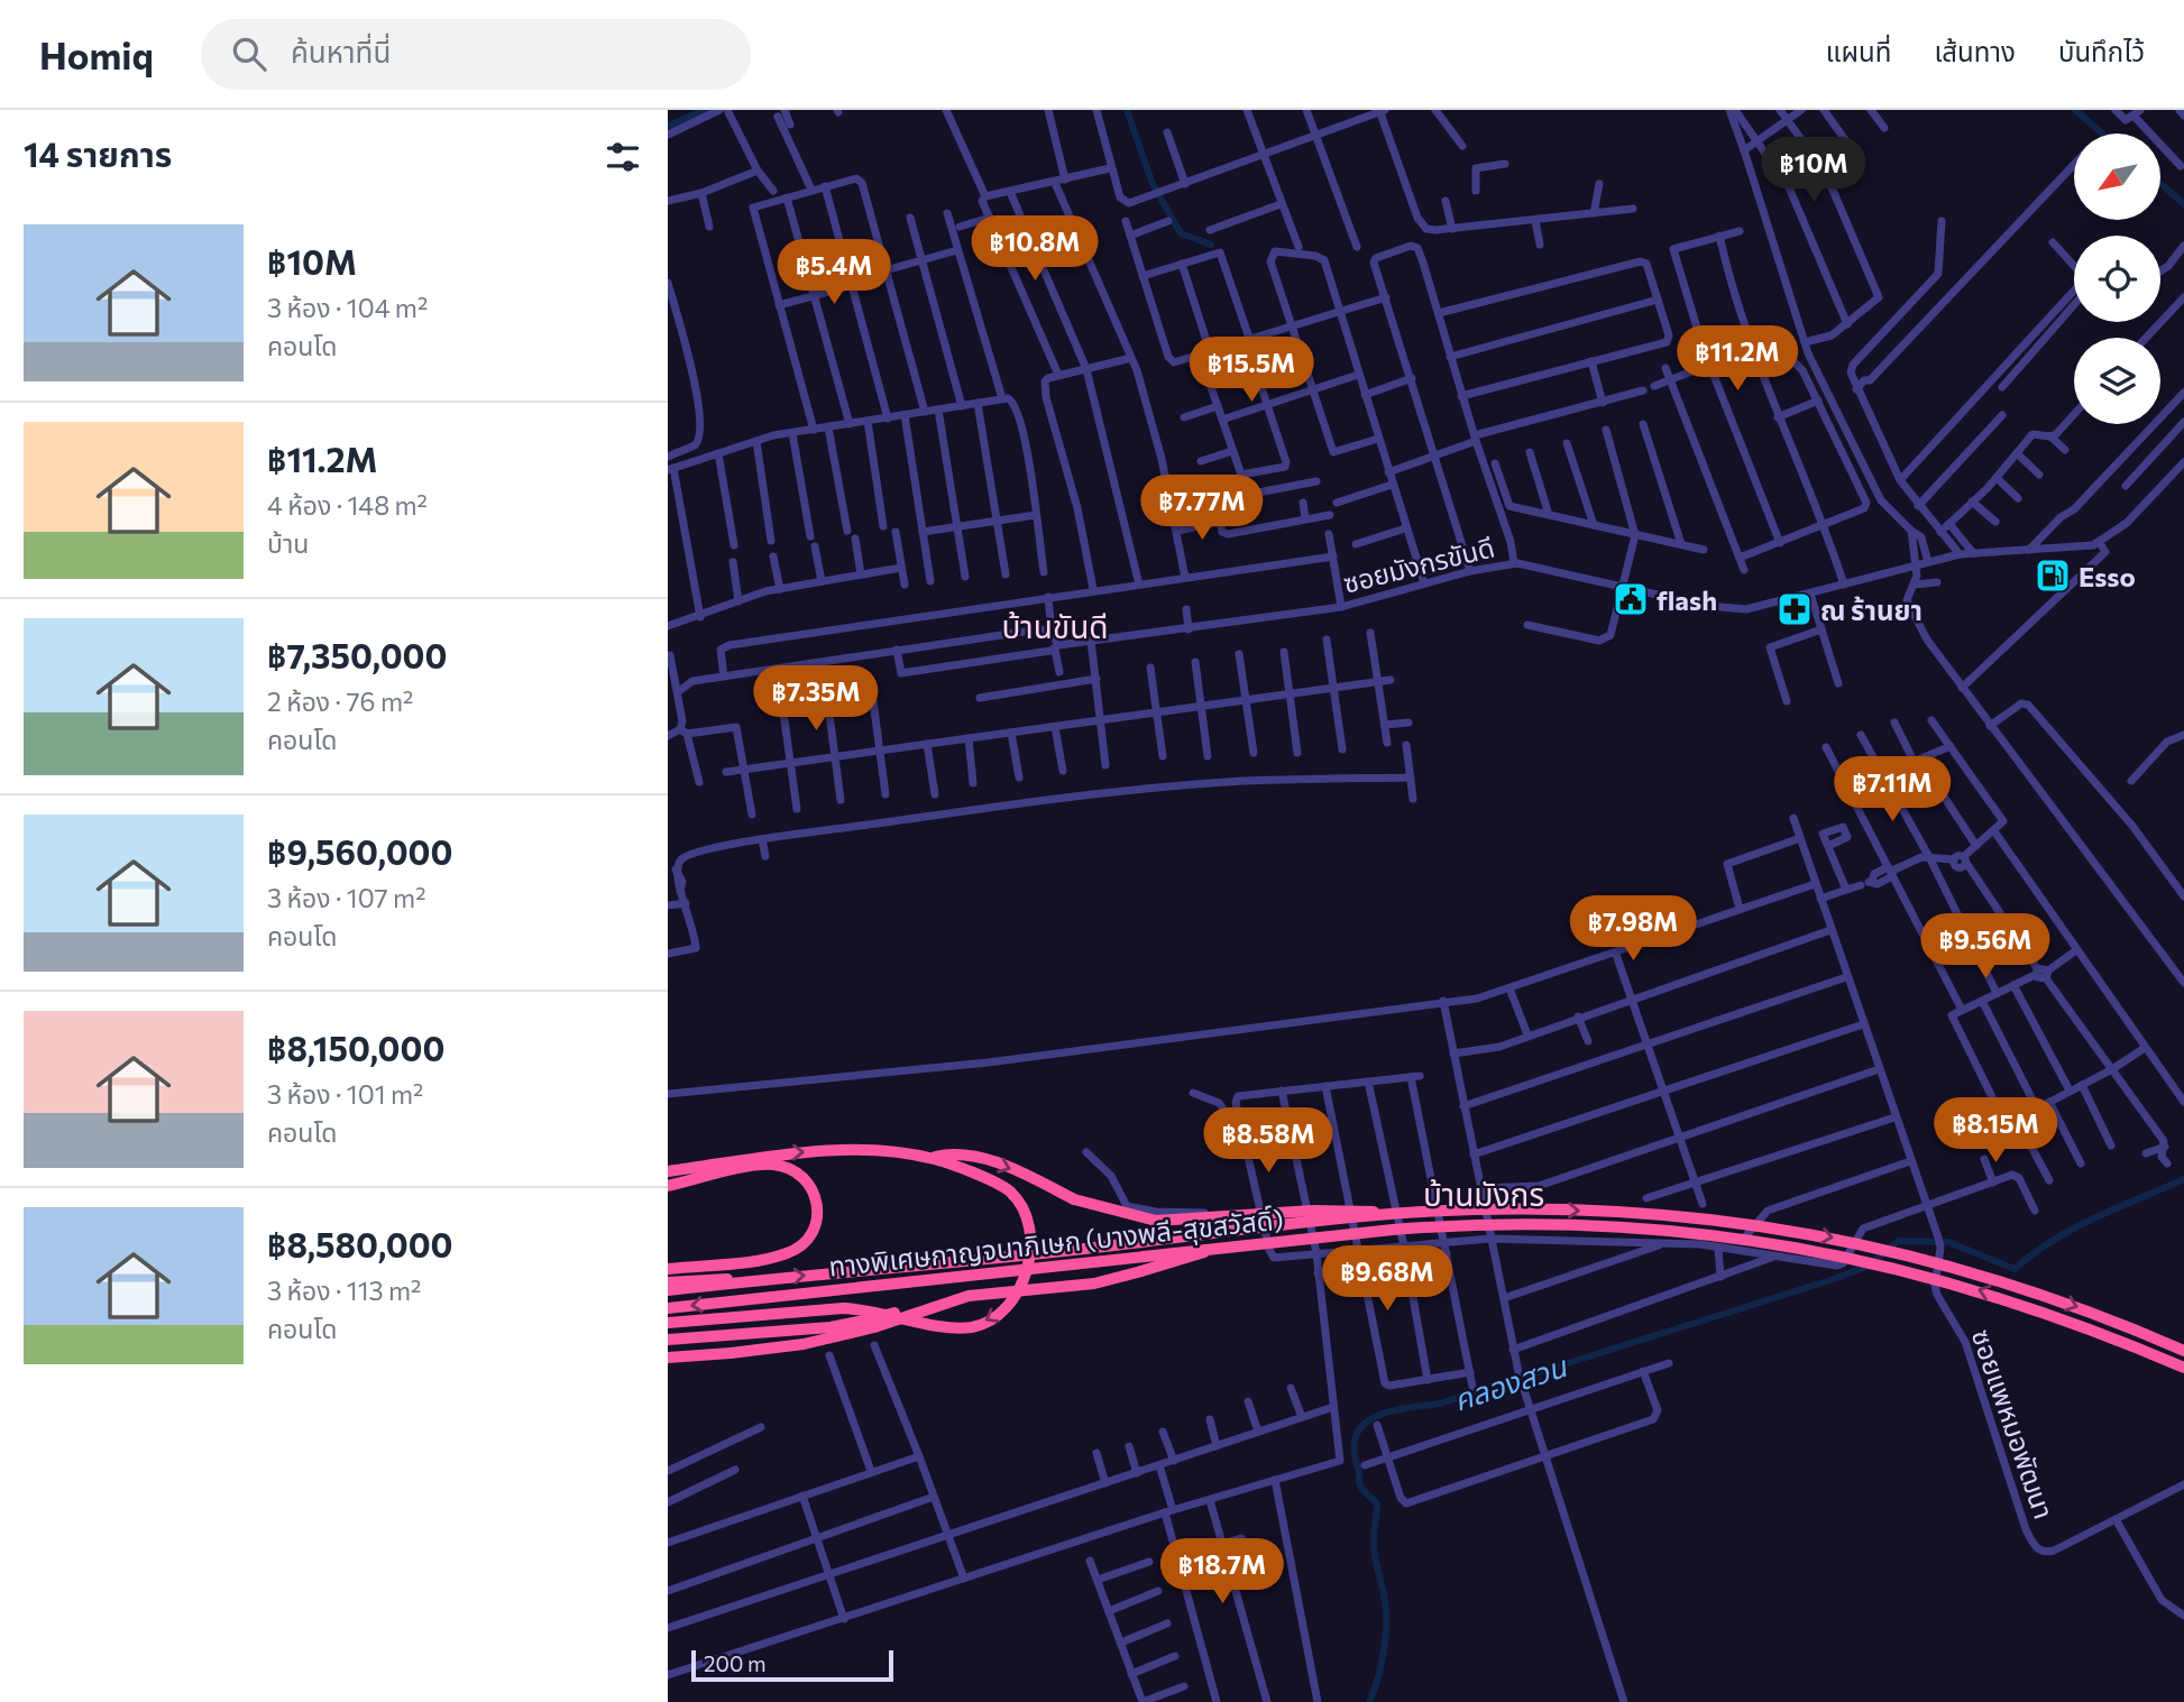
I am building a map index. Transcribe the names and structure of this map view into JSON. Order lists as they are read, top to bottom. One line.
{"streets":{"highway":["ทางพิเศษกาญจนาภิเษก (บางพลี-สุขสวัสดิ์)"],"street":["ซอยมังกรขันดี","ซอยแพหมอพัฒนา"]},"districts":["บ้านขันดี","บ้านมังกร"],"water":["คลองสวน"],"places":{"fuel station":["Esso"],"public building":["flash"],"pharmacy":["ณ ร้านยา"]},"scale_bar":"200 m","north":"bottom left","page":{"header":"Homiq","search":"ค้นหาที่นี่","nav":["แผนที่","เส้นทาง","บันทึกไว้"],"heading":"14 รายการ","price":["฿10M","฿10.8M","฿5.4M","฿11.2M","฿15.5M","฿7.77M","฿7.35M","฿7.11M","฿7.98M","฿9.56M","฿8.15M","฿8.58M","฿9.68M","฿18.7M"],"list":[{"name":"฿10M","note":"3 ห้อง · 104 m² · คอนโด"},{"name":"฿11.2M","note":"4 ห้อง · 148 m² · บ้าน"},{"name":"฿7,350,000","note":"2 ห้อง · 76 m² · คอนโด"},{"name":"฿9,560,000","note":"3 ห้อง · 107 m² · คอนโด"},{"name":"฿8,150,000","note":"3 ห้อง · 101 m² · คอนโด"},{"name":"฿8,580,000","note":"3 ห้อง · 113 m² · คอนโด"}],"scale":"200 m"}}
